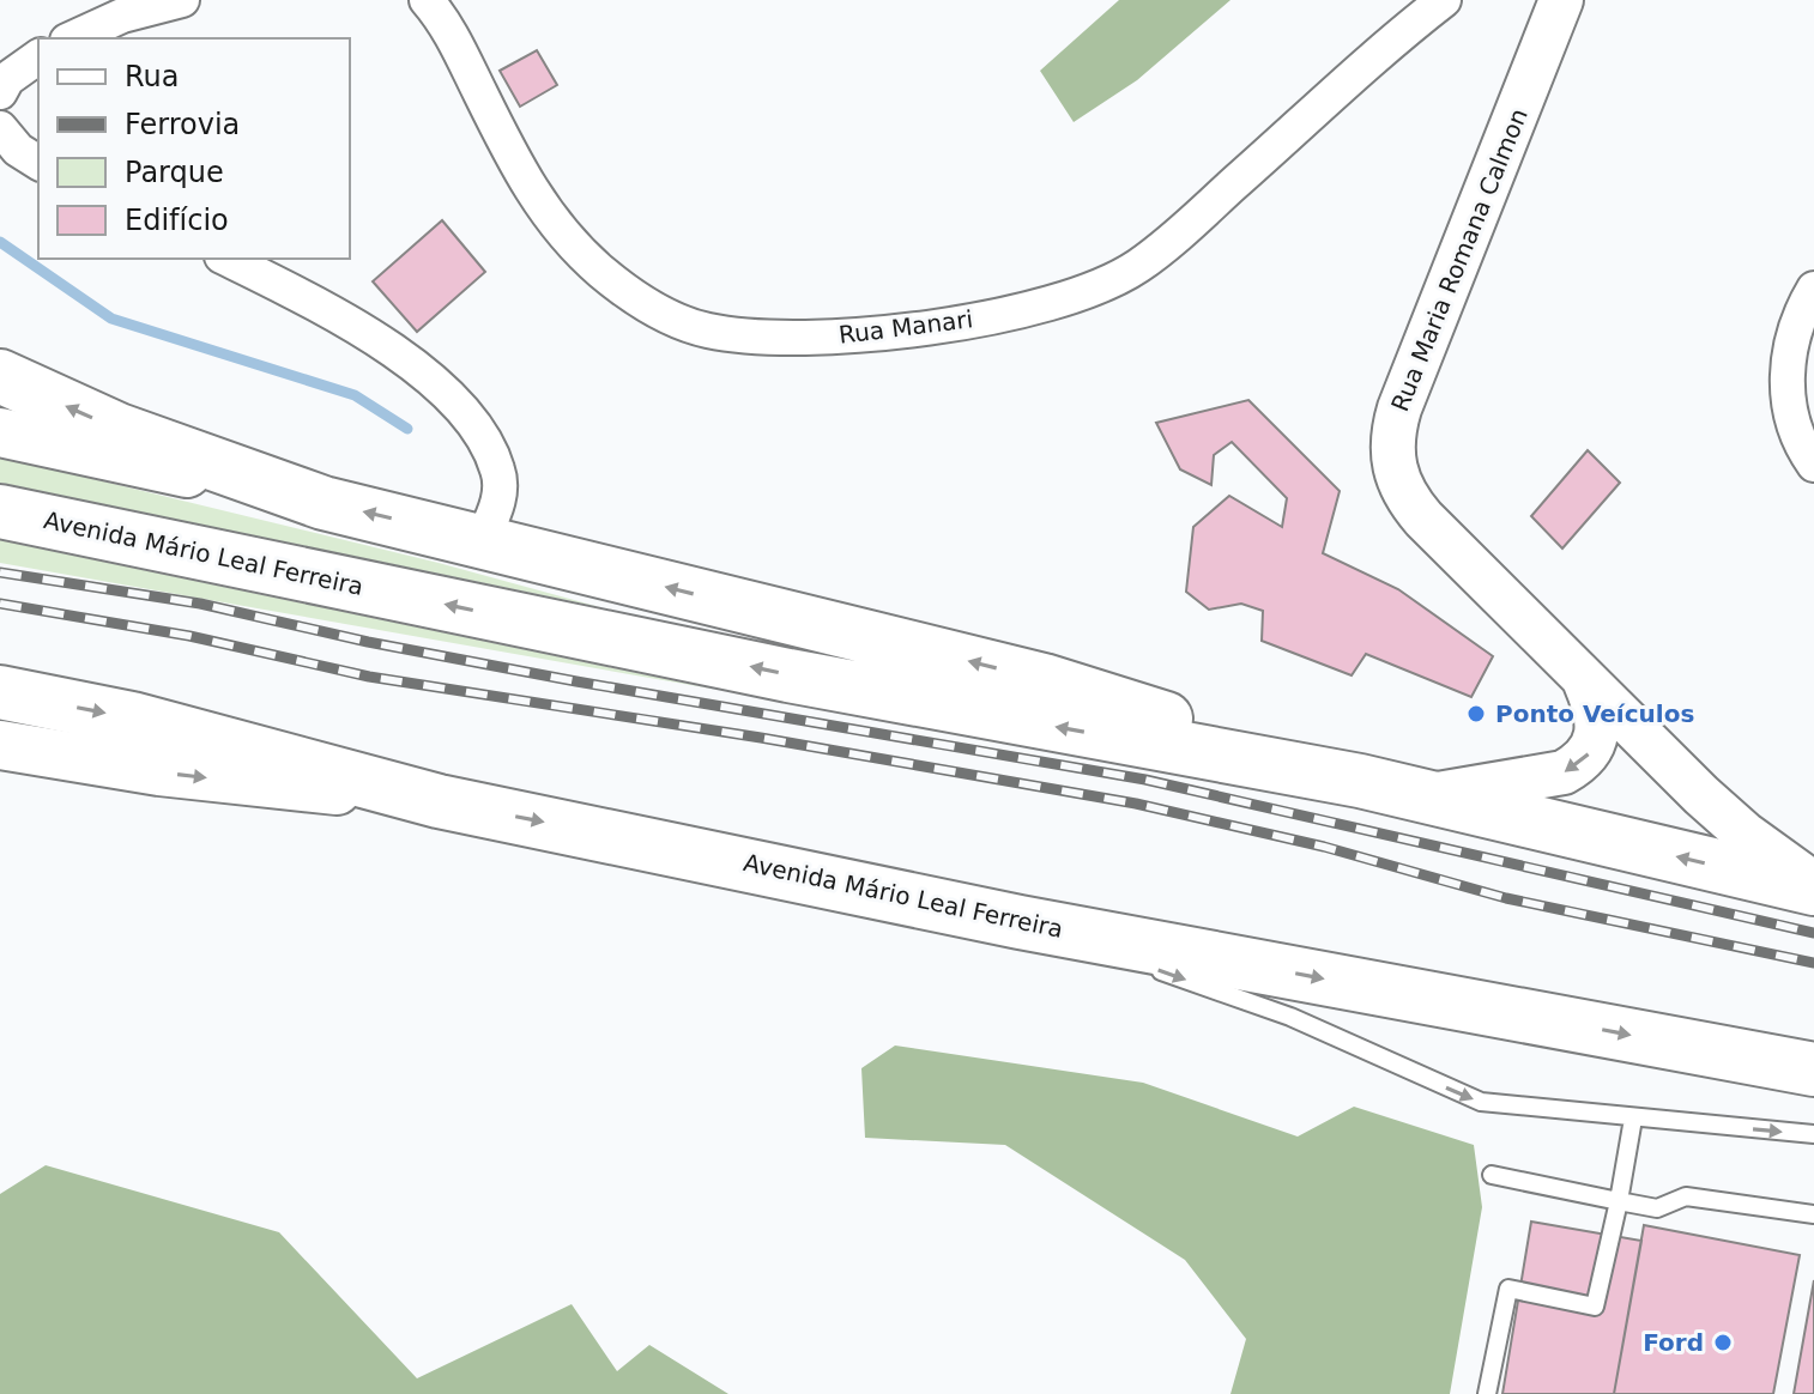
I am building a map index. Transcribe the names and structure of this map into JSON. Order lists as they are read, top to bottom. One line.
{"streets":{"highway":["Avenida Mário Leal Ferreira"],"street":["Rua Maria Romana Calmon","Rua Manari"]},"crossings":[["Rua Maria Romana Calmon","Avenida Mário Leal Ferreira"]],"places":["Ponto Veículos","Ford"],"legend":["Rua","Ferrovia","Parque","Edifício"]}
